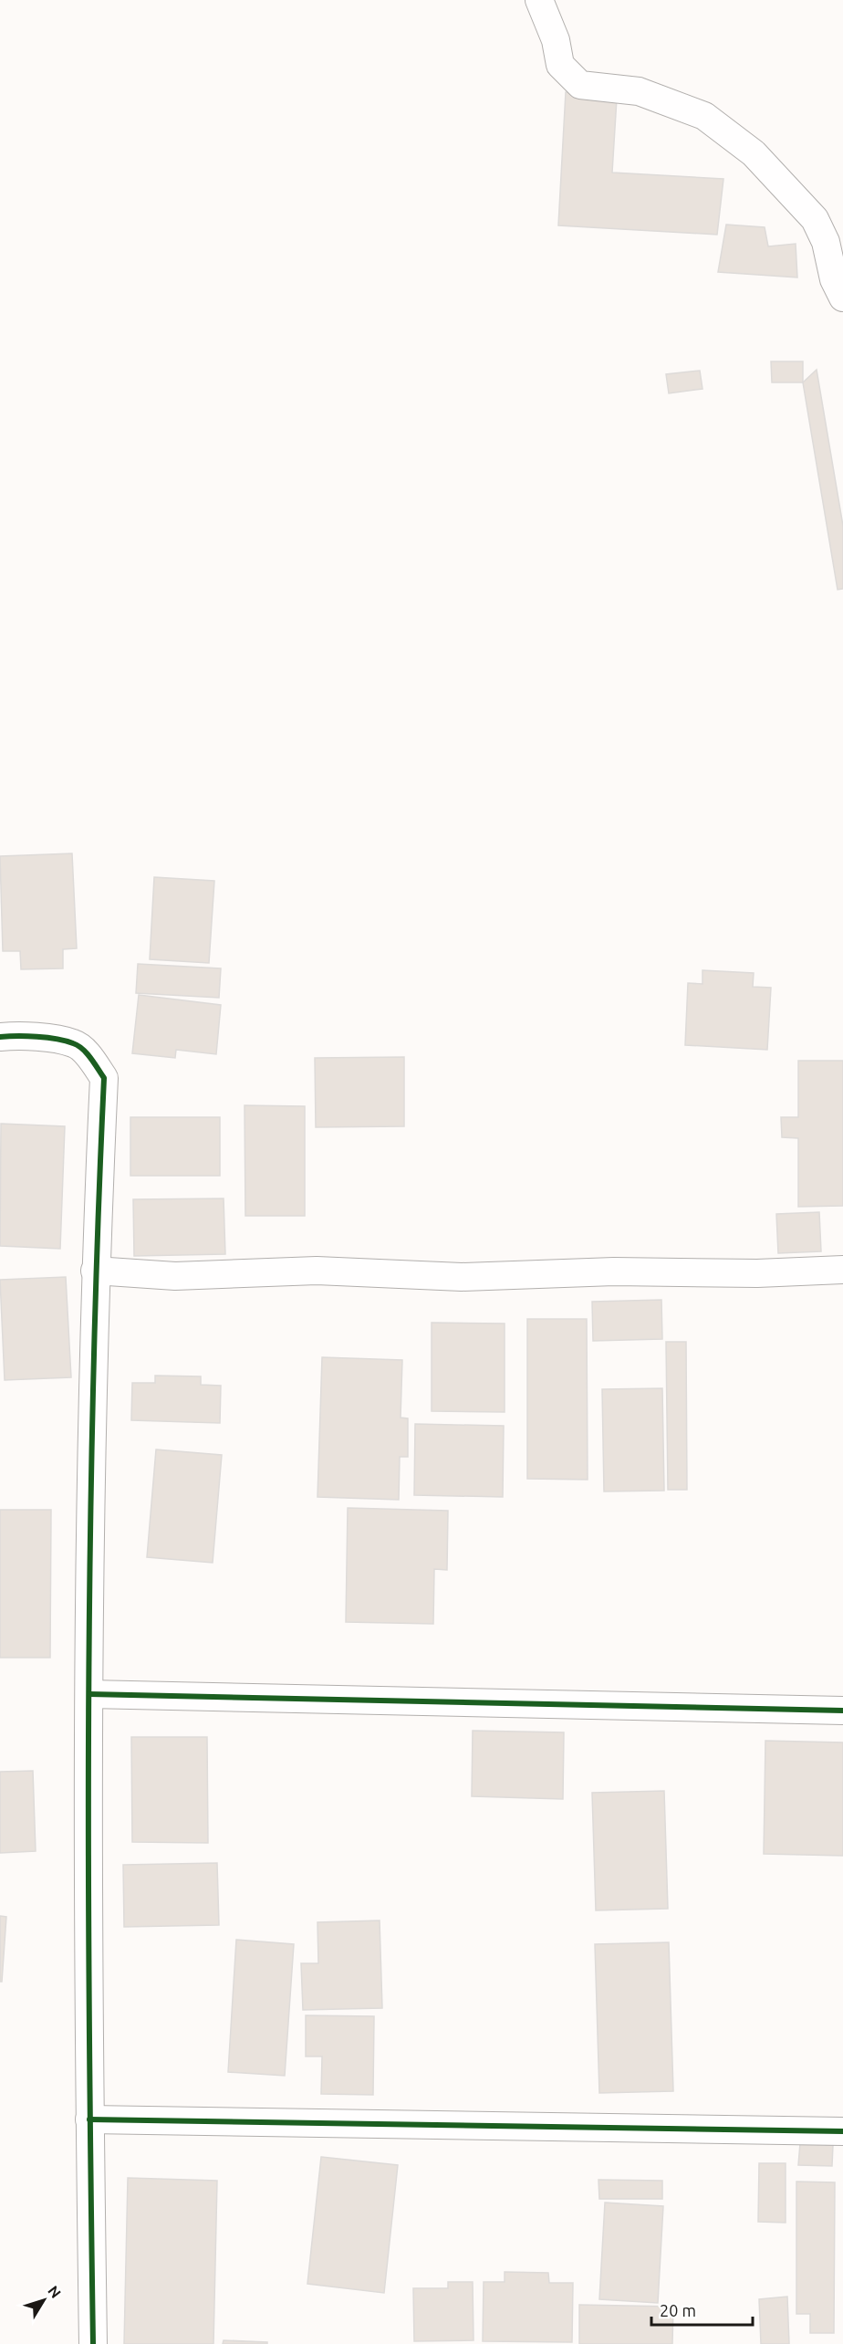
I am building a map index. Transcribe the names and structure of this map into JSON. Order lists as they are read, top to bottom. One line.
{"scale_bar":"20 m","north":"top right"}
